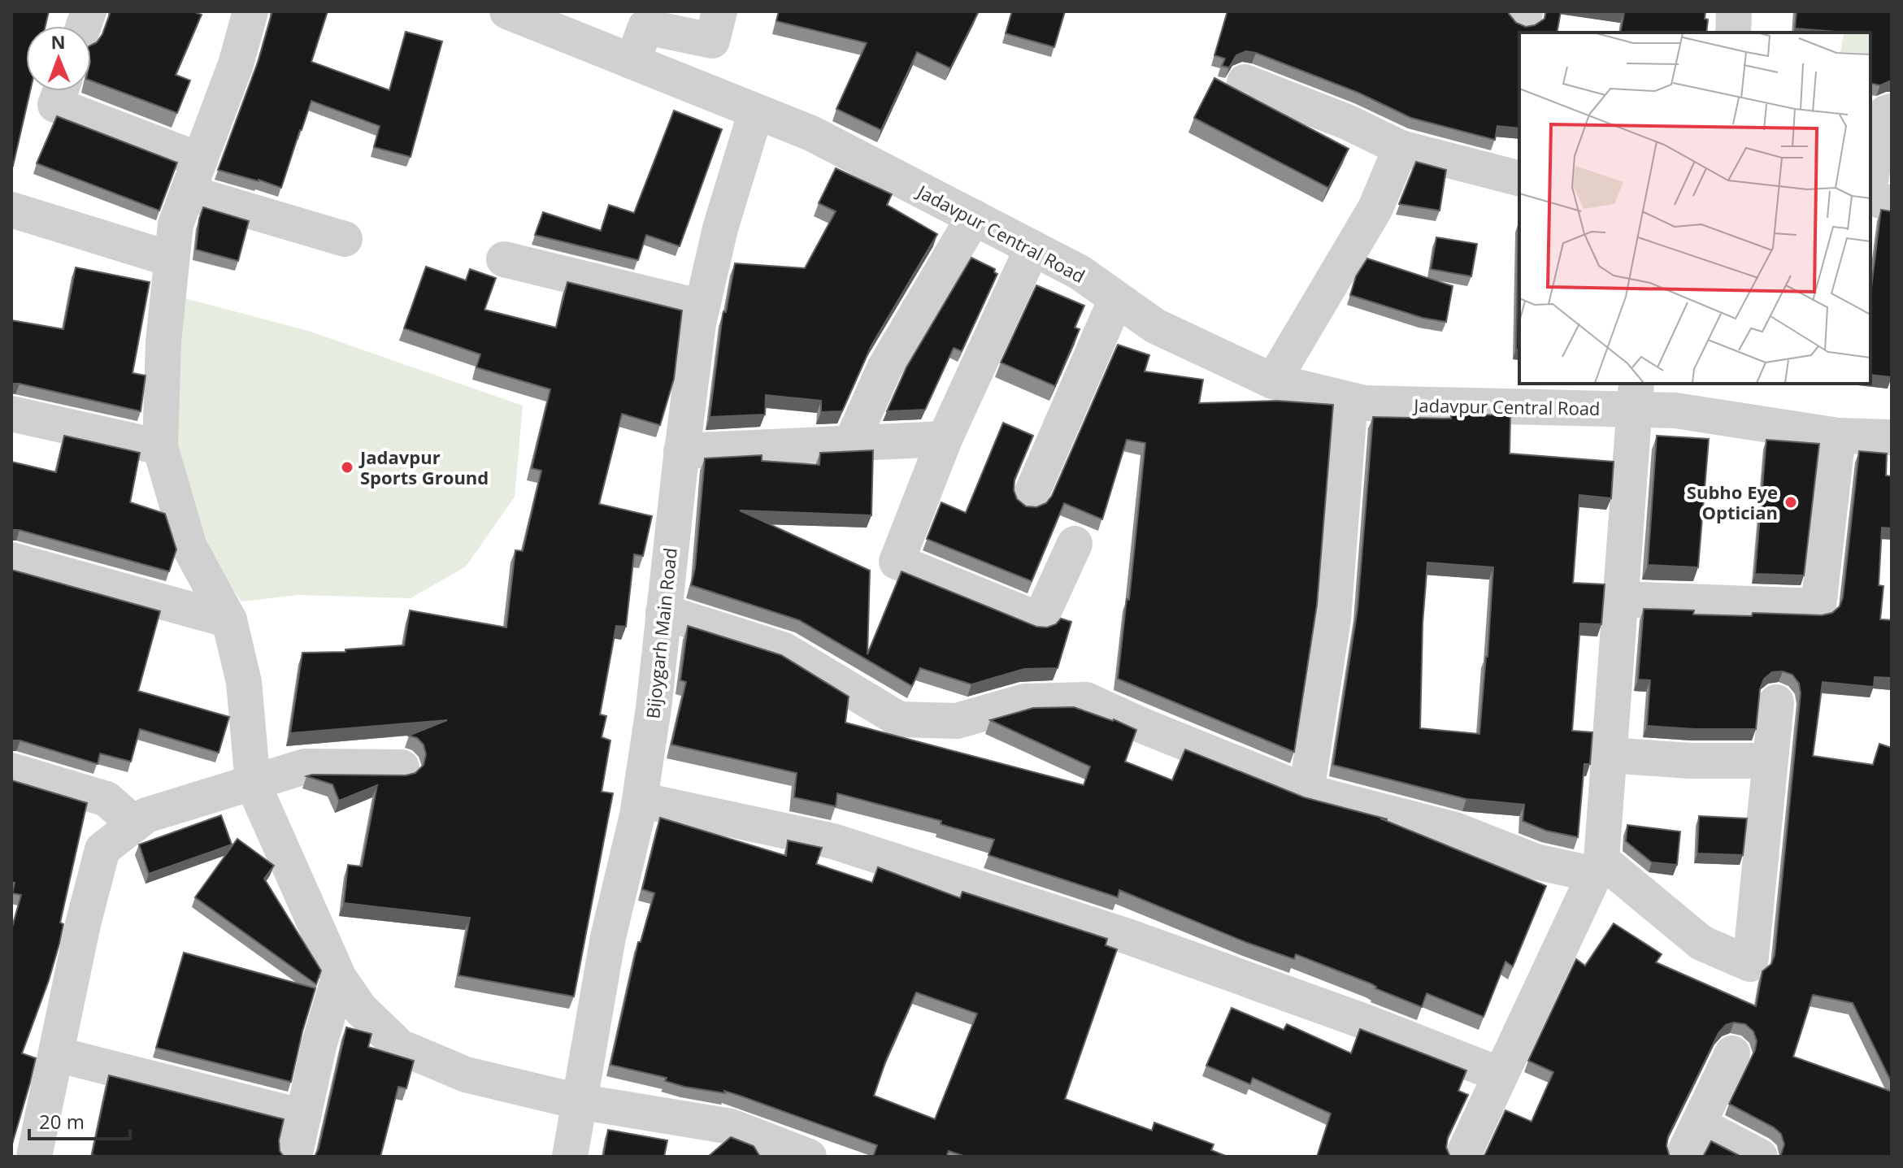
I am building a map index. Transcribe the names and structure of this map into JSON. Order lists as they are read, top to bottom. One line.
{"streets":{"street":["Jadavpur Central Road","Bijoygarh Main Road"]},"crossings":[["Jadavpur Central Road","Bijoygarh Main Road"]],"places":["Jadavpur Sports Ground","Subho Eye Optician"],"scale_bar":"20 m","north":"top"}
